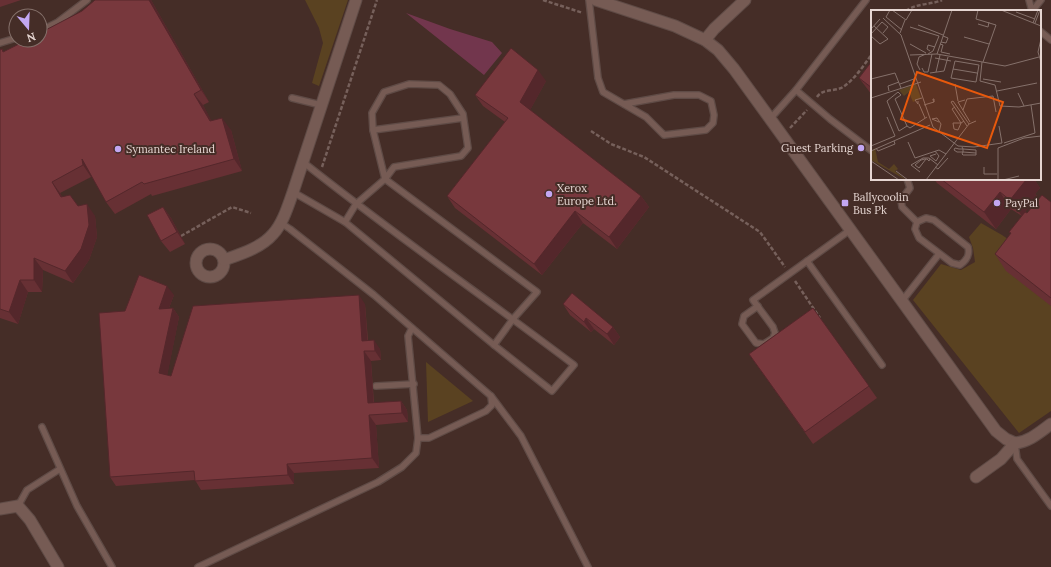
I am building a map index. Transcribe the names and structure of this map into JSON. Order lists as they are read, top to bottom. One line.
{"places":{"other":["Guest Parking","Symantec Ireland","Xerox Europe Ltd.","PayPal"],"transit":["Ballycoolin Bus Pk"]},"north":"bottom"}
